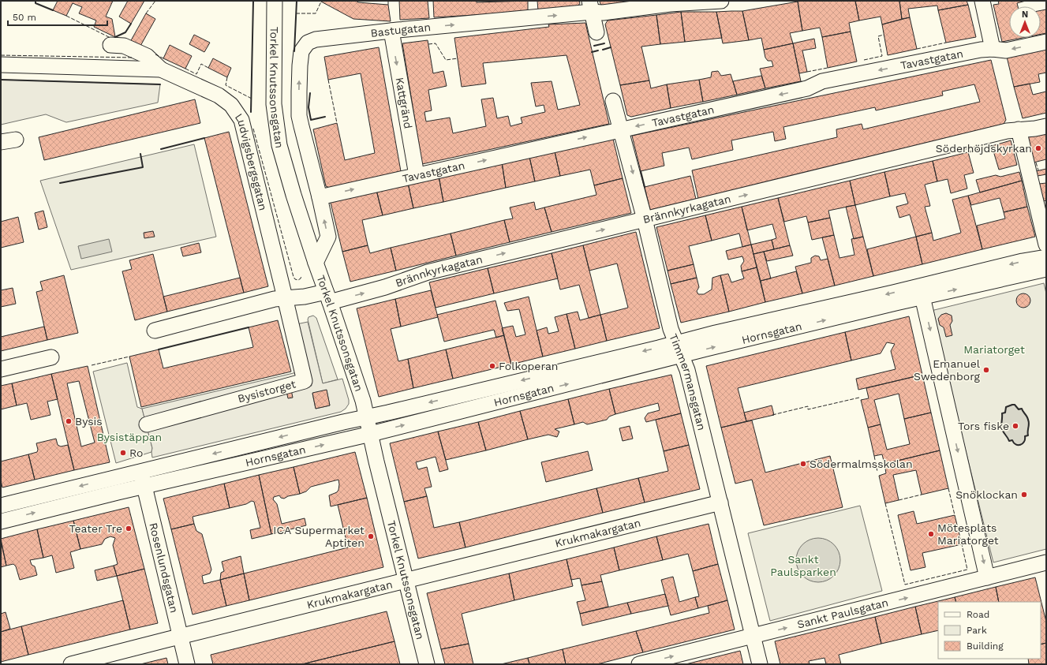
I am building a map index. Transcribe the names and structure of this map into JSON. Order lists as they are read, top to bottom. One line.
{"streets":{"street":["Bastugatan","Tavastgatan","Torkel Knutssonsgatan","Kattgränd","Ludvigsbergsgatan","Brännkyrkagatan","Hornsgatan","Timmermansgatan","Bysistorget","Krukmakargatan","Rosenlundsgatan","Sankt Paulsgatan"]},"crossings":[["Bastugatan","Tavastgatan"],["Bastugatan","Torkel Knutssonsgatan"],["Bastugatan","Kattgränd"],["Tavastgatan","Kattgränd"],["Tavastgatan","Timmermansgatan"],["Torkel Knutssonsgatan","Brännkyrkagatan"],["Torkel Knutssonsgatan","Hornsgatan"],["Torkel Knutssonsgatan","Krukmakargatan"],["Ludvigsbergsgatan","Brännkyrkagatan"],["Ludvigsbergsgatan","Bysistorget"],["Brännkyrkagatan","Timmermansgatan"],["Brännkyrkagatan","Bysistorget"],["Hornsgatan","Timmermansgatan"],["Hornsgatan","Rosenlundsgatan"],["Timmermansgatan","Krukmakargatan"],["Timmermansgatan","Sankt Paulsgatan"],["Krukmakargatan","Rosenlundsgatan"]],"one_way":["Kattgränd","Brännkyrkagatan","Sankt Paulsgatan"],"parks":["Mariatorget","Bysistäppan","Sankt Paulsparken"],"places":["Söderhöjdskyrkan","Folkoperan","Emanuel Swedenborg","Bysis","Tors fiske","Ro","Södermalmsskolan","Snöklockan","Teater Tre","Mötesplats Mariatorget","ICA Supermarket Aptiten"],"legend":["Road","Park","Building"],"scale_bar":"50 m","north":"top"}
